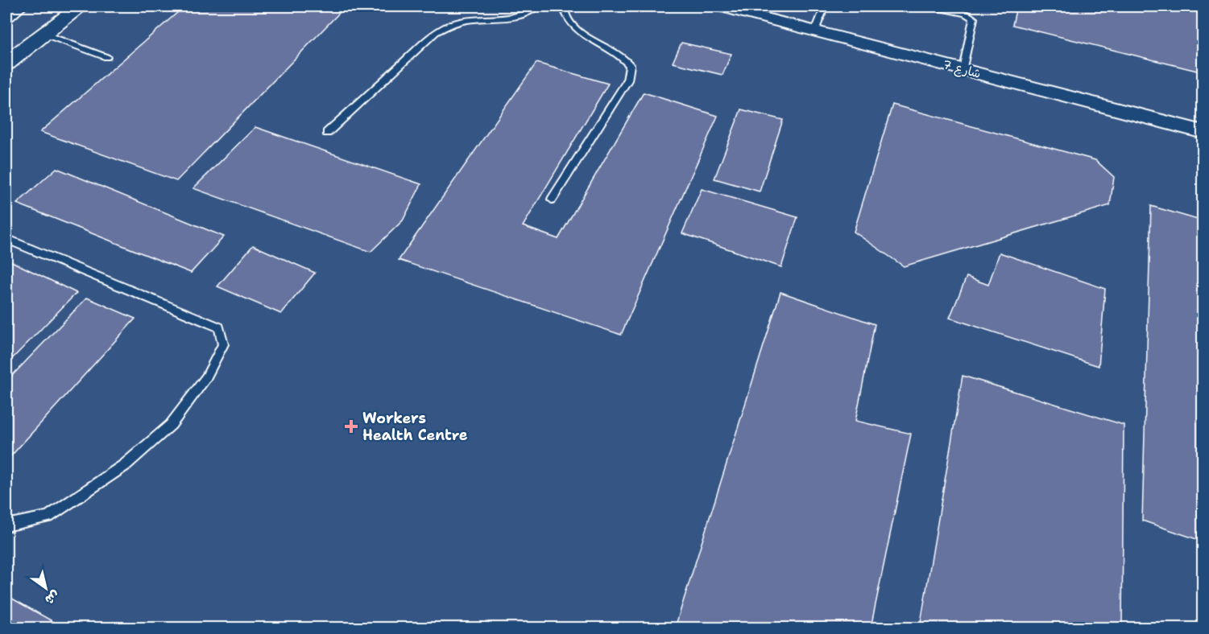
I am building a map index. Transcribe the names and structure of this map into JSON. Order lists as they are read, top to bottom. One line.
{"streets":{"street":["شارع 7"]},"places":{"health":["Workers Health Centre"]},"north":"bottom right"}
